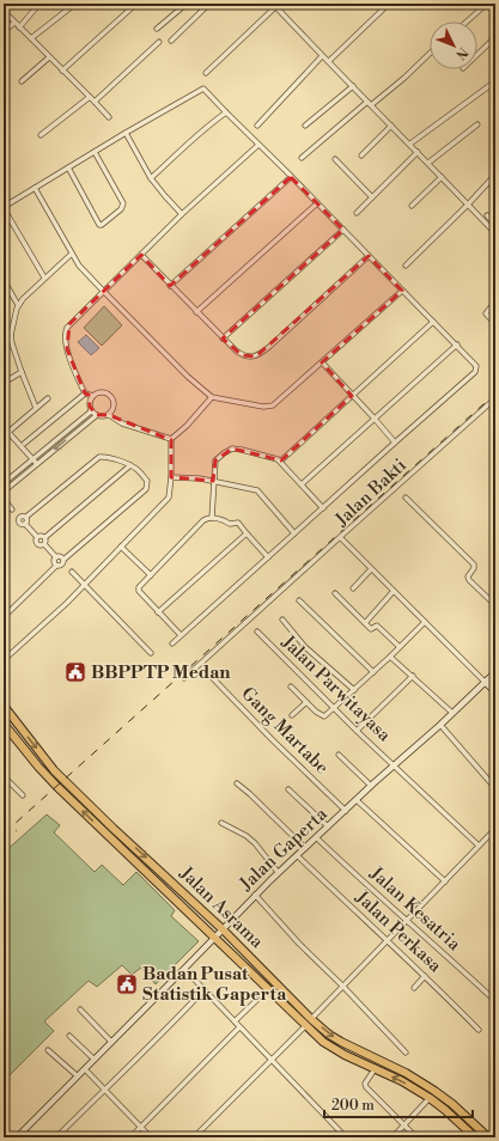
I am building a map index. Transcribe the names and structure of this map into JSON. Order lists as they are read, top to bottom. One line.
{"streets":{"highway":["Jalan Asrama"],"street":["Jalan Bakti","Jalan Parwitayasa","Gang Martabe","Jalan Gaperta","Jalan Kesatria","Jalan Perkasa"]},"crossings":[["Jalan Bakti","Jalan Gaperta"],["Jalan Parwitayasa","Jalan Gaperta"],["Gang Martabe","Jalan Gaperta"],["Jalan Gaperta","Jalan Asrama"],["Jalan Gaperta","Jalan Kesatria"],["Jalan Gaperta","Jalan Perkasa"]],"places":{"public building":["BBPPTP Medan","Badan Pusat Statistik Gaperta"]},"scale_bar":"200 m","north":"bottom right"}
